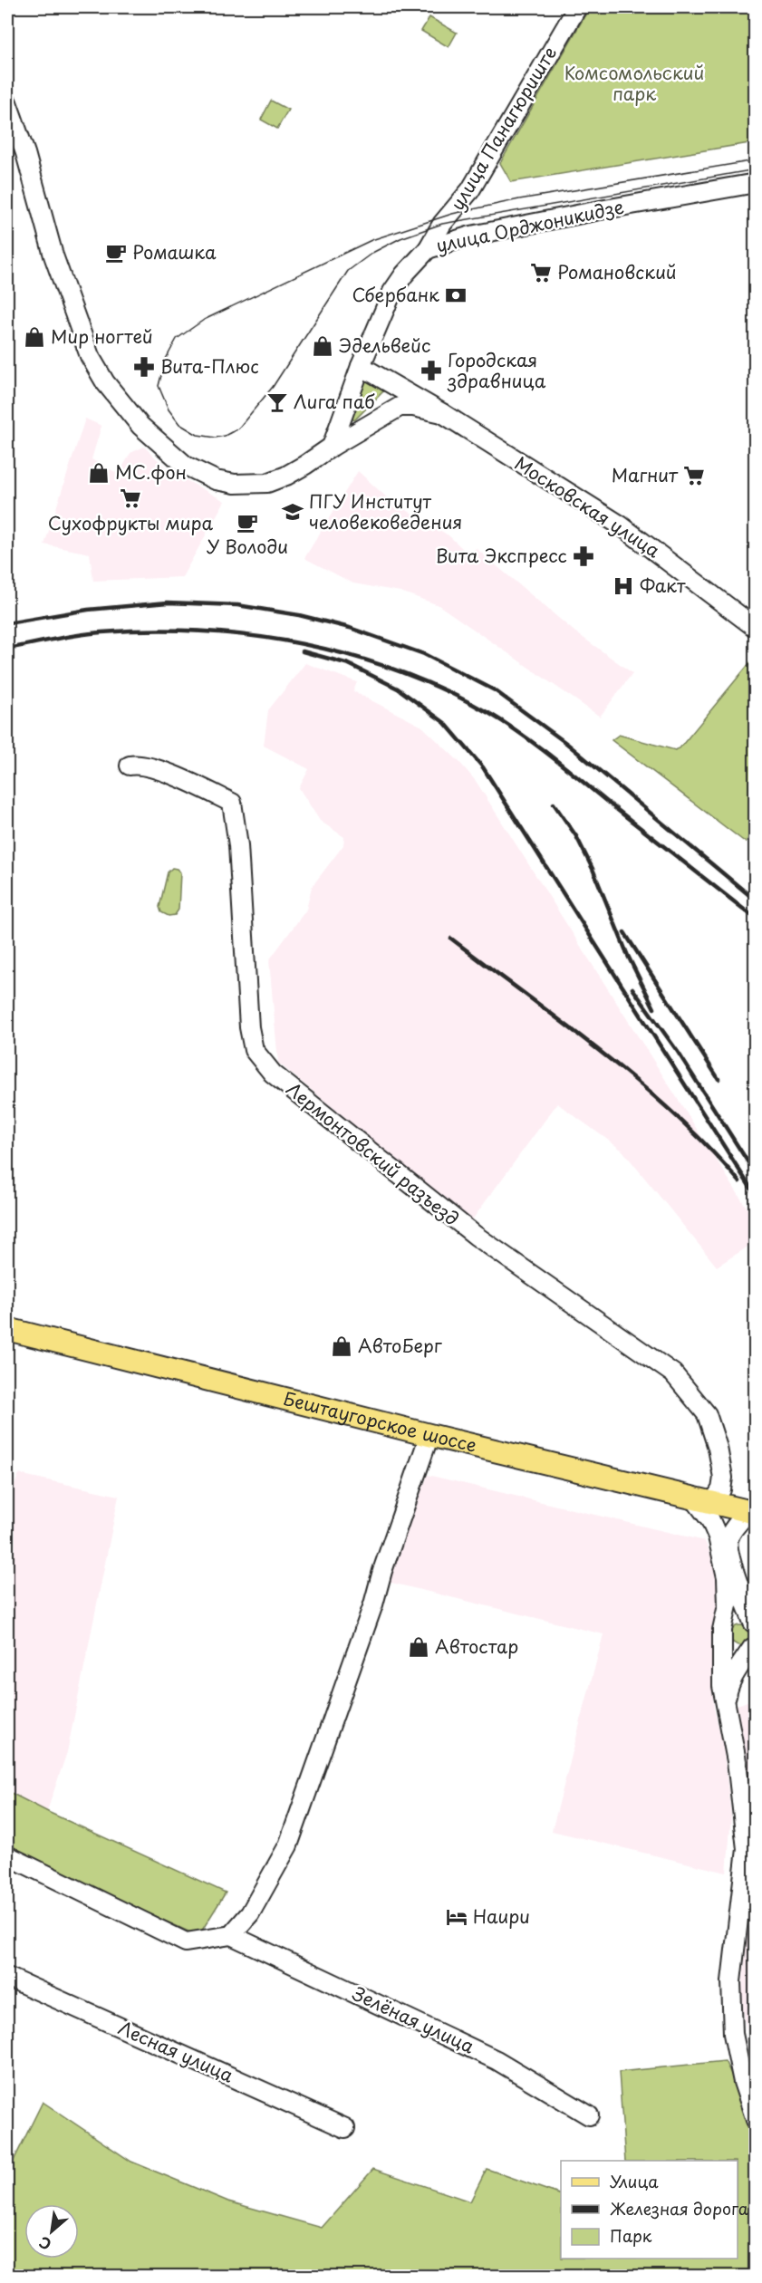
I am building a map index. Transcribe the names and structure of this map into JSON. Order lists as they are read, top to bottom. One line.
{"streets":{"main road":["Бештаугорское шоссе"],"street":["улица Панагюриште","улица Орджоникидзе","Московская улица","Лермонтовский разъезд","Зелёная улица","Лесная улица"]},"crossings":[["улица Панагюриште","улица Орджоникидзе"],["улица Орджоникидзе","Московская улица"],["Лермонтовский разъезд","Бештаугорское шоссе"]],"parks":["Комсомольский парк"],"places":{"cafe":["Ромашка","У Володи"],"supermarket":["Романовский","Магнит","Сухофрукты мира"],"bank":["Сбербанк"],"shop":["Мир ногтей","Эдельвейс","МС.фон","АвтоБерг","Автостар"],"pharmacy":["Вита-Плюс","Городская здравница","Вита Экспресс"],"bar":["Лига паб"],"school or university":["ПГУ Институт человековедения"],"hospital":["Факт"],"hotel":["Наири"]},"legend":["Улица","Железная дорога","Парк"],"north":"bottom left"}
